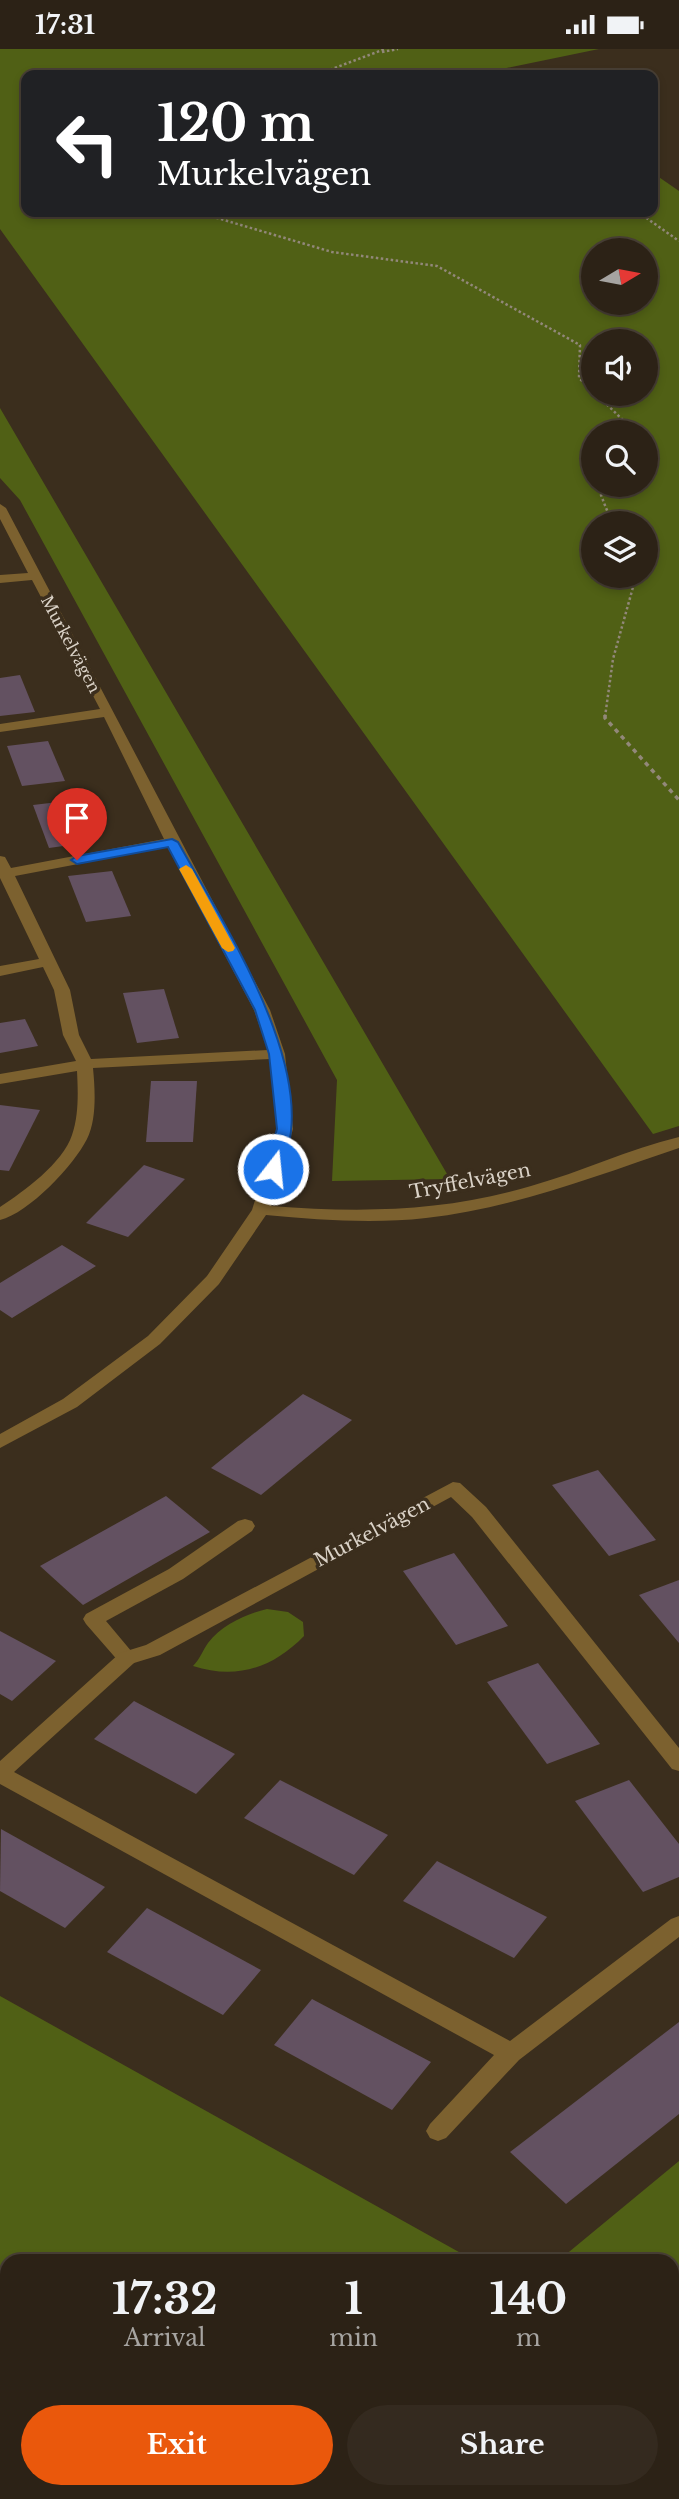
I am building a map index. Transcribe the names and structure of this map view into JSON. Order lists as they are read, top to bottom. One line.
{"streets":{"street":["Murkelvägen","Tryffelvägen"]},"crossings":[["Murkelvägen","Tryffelvägen"]],"north":"right","page":{"status":"17:31","turn":["120 m","Murkelvägen"],"eta":["17:32","Arrival","1","min","140","m"],"buttons":["Exit","Share"]}}
